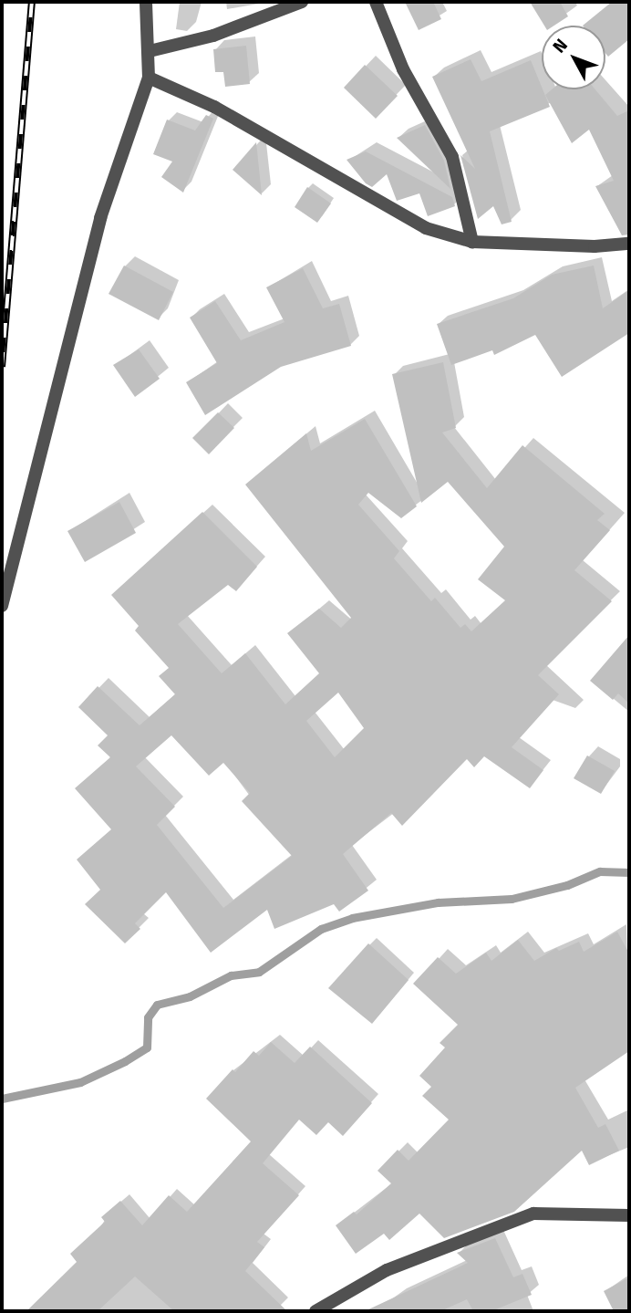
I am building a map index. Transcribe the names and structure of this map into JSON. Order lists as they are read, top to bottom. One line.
{"north":"top left"}
